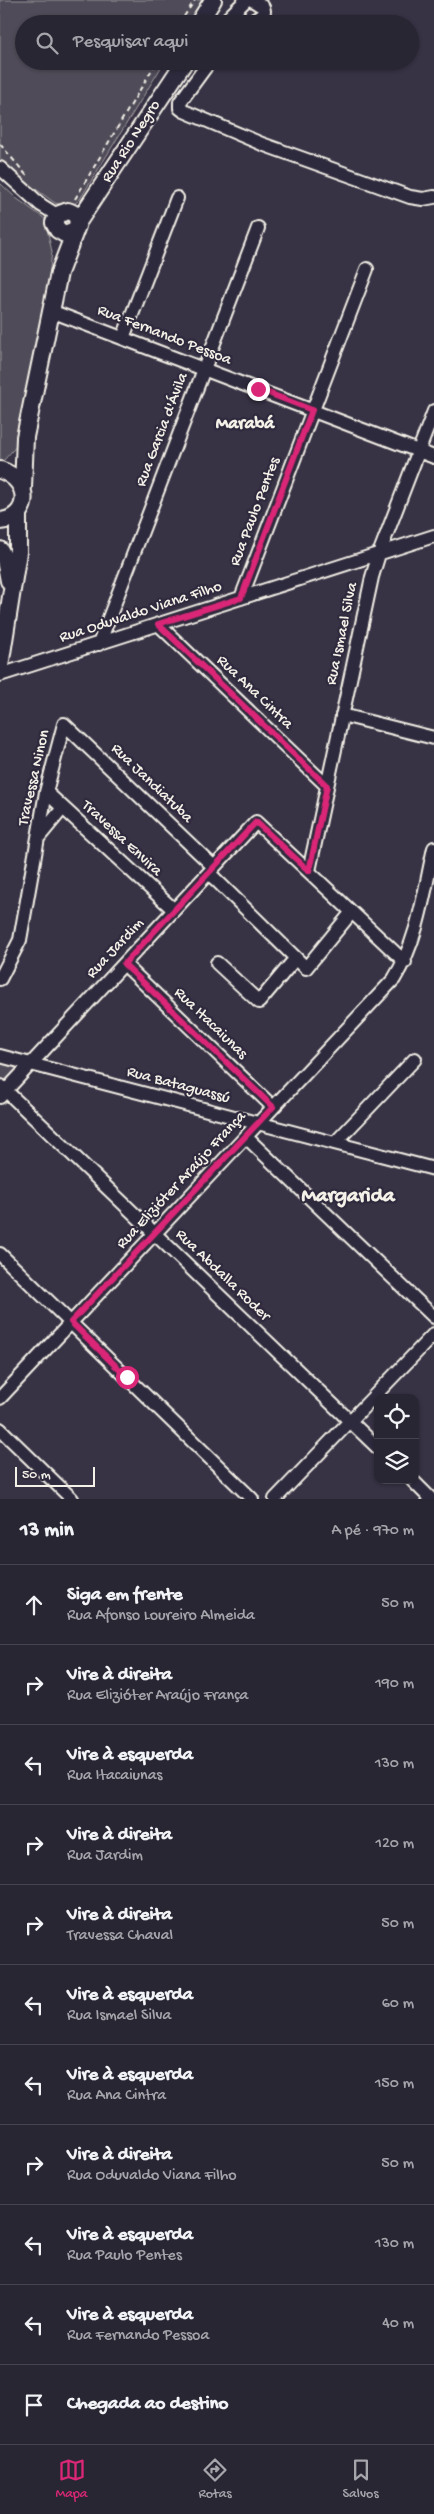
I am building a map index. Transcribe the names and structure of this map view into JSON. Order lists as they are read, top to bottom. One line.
{"streets":{"main road":["Rua Rio Negro"],"street":["Rua Fernando Pessoa","Rua Garcia d'Ávila","Rua Paulo Pentes","Rua Oduvaldo Viana Filho","Rua Ismael Silva","Rua Ana Cintra","Travessa Ninon","Rua Jandiatuba","Travessa Envira","Rua Jardim","Rua Itacaiunas","Rua Bataguassú","Rua Elizióter Araújo França","Rua Abdalla Roder"]},"crossings":[["Rua Fernando Pessoa","Rua Garcia d'Ávila"],["Rua Fernando Pessoa","Rua Paulo Pentes"],["Rua Fernando Pessoa","Rua Ismael Silva"],["Rua Garcia d'Ávila","Rua Oduvaldo Viana Filho"],["Rua Paulo Pentes","Rua Oduvaldo Viana Filho"],["Rua Oduvaldo Viana Filho","Rua Ismael Silva"],["Rua Oduvaldo Viana Filho","Rua Ana Cintra"],["Rua Ismael Silva","Rua Ana Cintra"],["Rua Ismael Silva","Rua Jardim"],["Travessa Ninon","Rua Jandiatuba"],["Travessa Ninon","Travessa Envira"],["Rua Jandiatuba","Rua Jardim"],["Travessa Envira","Rua Jardim"],["Rua Jardim","Rua Itacaiunas"],["Rua Jardim","Rua Bataguassú"],["Rua Jardim","Rua Abdalla Roder"],["Rua Itacaiunas","Rua Elizióter Araújo França"],["Rua Bataguassú","Rua Elizióter Araújo França"],["Rua Elizióter Araújo França","Rua Abdalla Roder"]],"districts":["Marabá","Margarida"],"scale_bar":"50 m","page":{"search":"Pesquisar aqui","scale":"50 m","heading":["13 min","A pé · 970 m"],"list":[["Siga em frente","Rua Afonso Loureiro Almeida","50 m"],["Vire à direita","Rua Elizióter Araújo França","190 m"],["Vire à esquerda","Rua Itacaiunas","130 m"],["Vire à direita","Rua Jardim","120 m"],["Vire à direita","Travessa Chaval","50 m"],["Vire à esquerda","Rua Ismael Silva","60 m"],["Vire à esquerda","Rua Ana Cintra","150 m"],["Vire à direita","Rua Oduvaldo Viana Filho","50 m"],["Vire à esquerda","Rua Paulo Pentes","130 m"],["Vire à esquerda","Rua Fernando Pessoa","40 m"],"Chegada ao destino"],"nav":["Mapa","Rotas","Salvos"]}}
